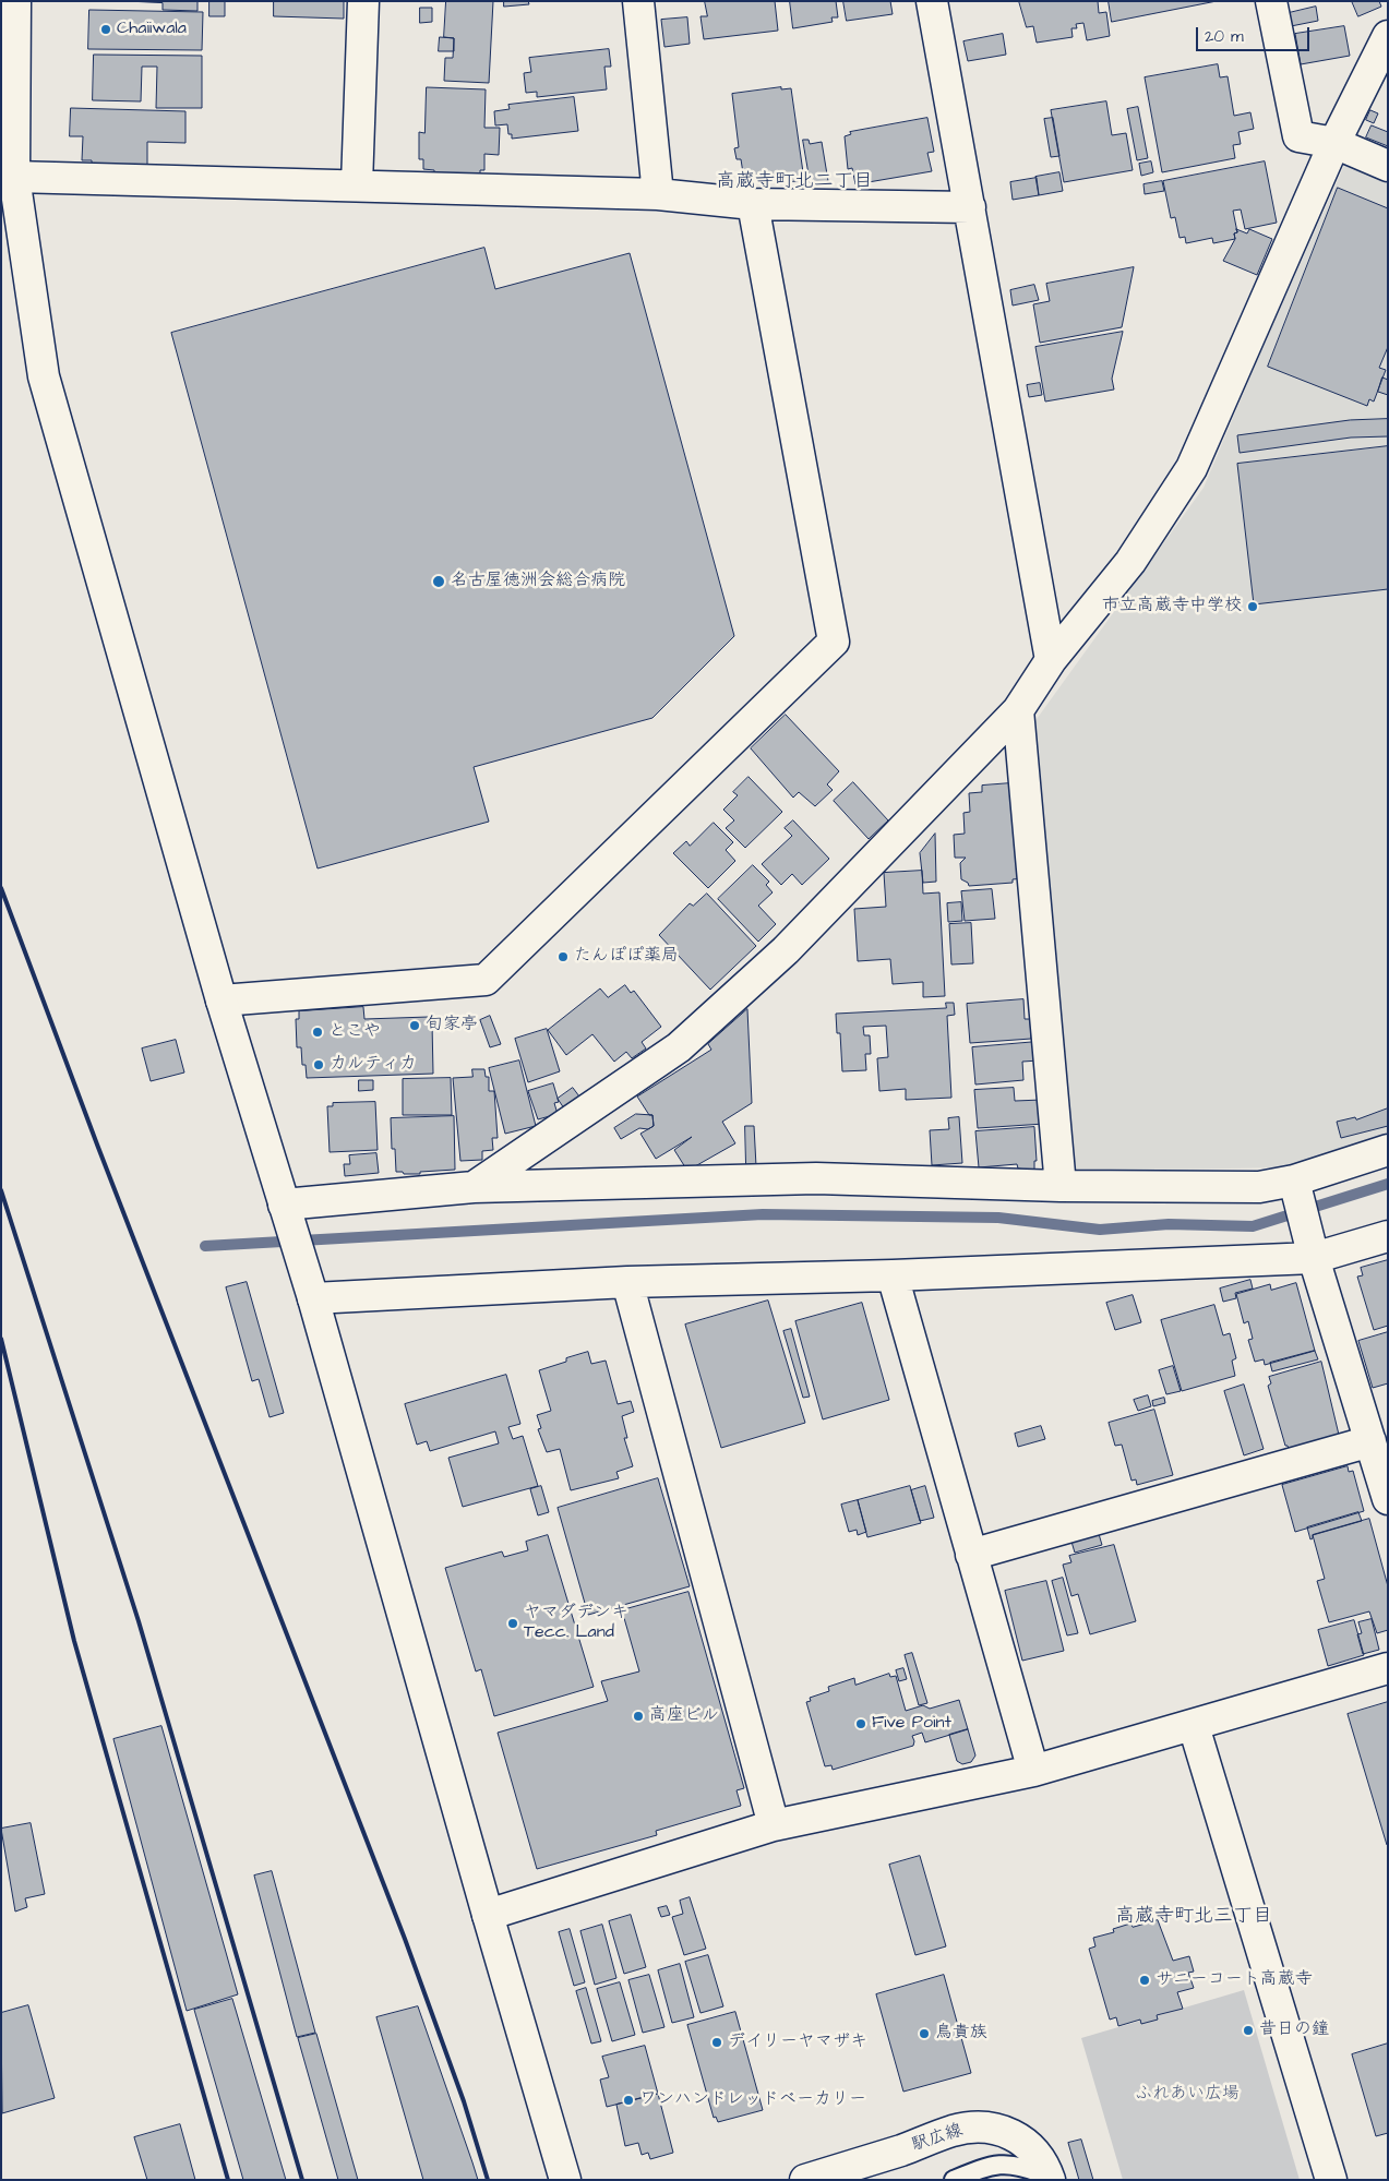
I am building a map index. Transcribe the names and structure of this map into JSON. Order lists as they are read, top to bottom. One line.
{"streets":{"street":["駅広線"]},"districts":["高蔵寺町北二丁目","高蔵寺町北三丁目"],"parks":["ふれあい広場"],"places":["Chaiiwala","名古屋徳洲会総合病院","市立高蔵寺中学校","たんぽぽ薬局","旬家亭","とこや","カルティカ","ヤマダデンキ Tecc. Land","高座ビル","Five Point","サニーコート高蔵寺","昔日の鐘","鳥貴族","デイリーヤマザキ","ワンハンドレッドベーカリー"],"scale_bar":"20 m"}
